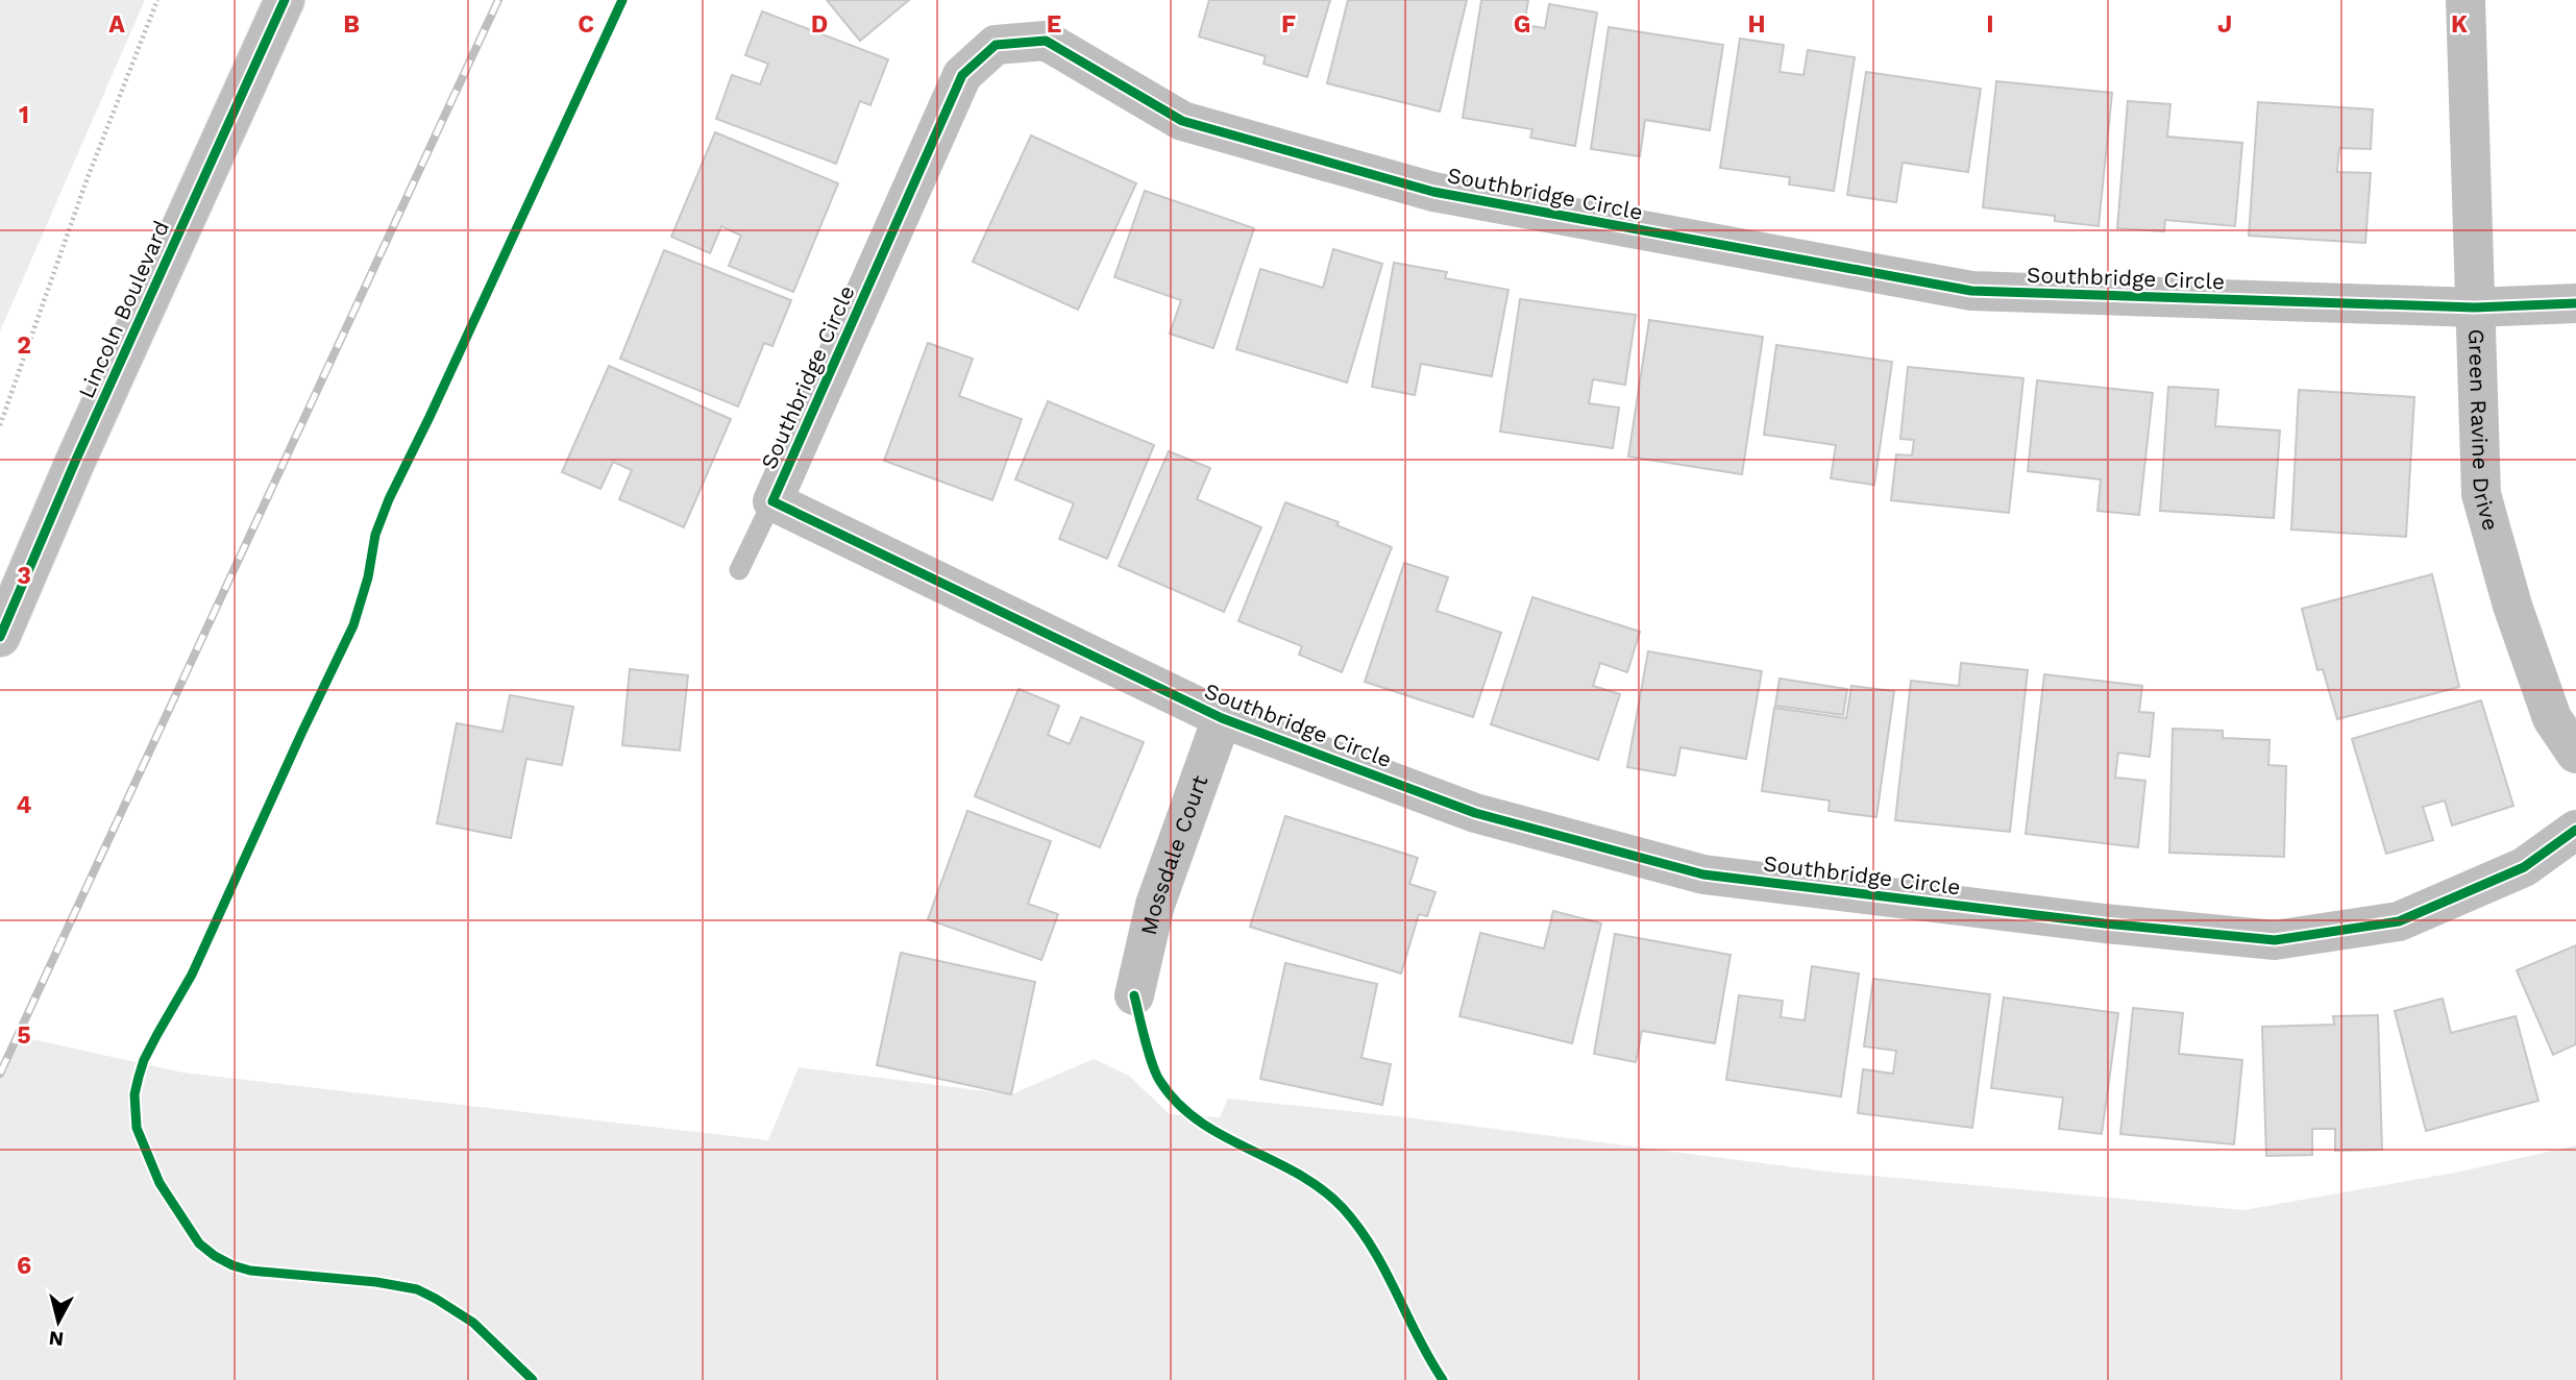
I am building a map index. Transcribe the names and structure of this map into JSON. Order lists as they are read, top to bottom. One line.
{"streets":{"street":["Southbridge Circle","Lincoln Boulevard","Green Ravine Drive","Mossdale Court"]},"crossings":[["Southbridge Circle","Green Ravine Drive"],["Southbridge Circle","Mossdale Court"]],"north":"bottom","grid":{"columns":["A","B","C","D","E","F","G","H","I","J","K"],"rows":["1","2","3","4","5","6"]}}
